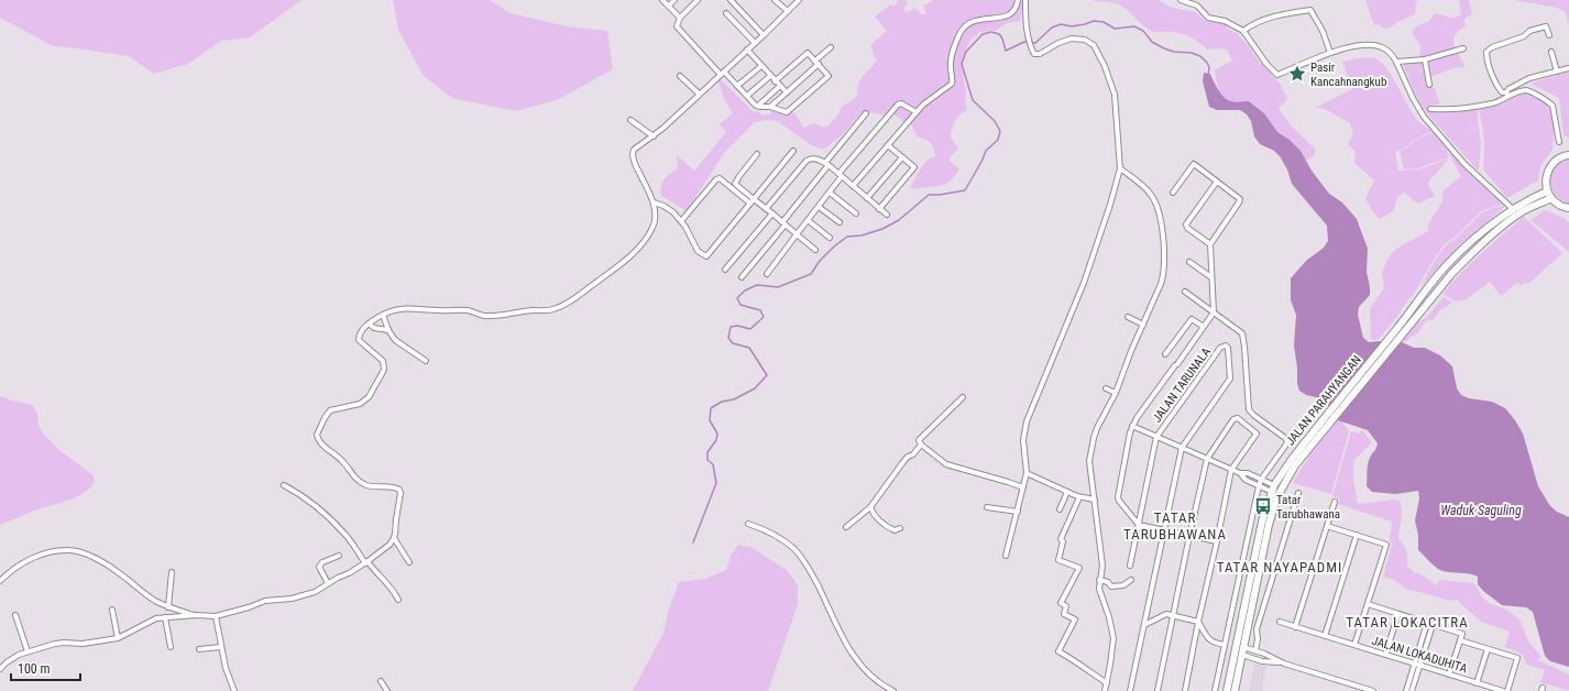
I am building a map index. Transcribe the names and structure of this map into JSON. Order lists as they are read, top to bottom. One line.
{"streets":{"main road":["JALAN PARAHYANGAN"],"street":["JALAN TARUNALA","JALAN LOKADUHITA"]},"districts":["TATAR TARUBHAWANA","TATAR NAYAPADMI","TATAR LOKACITRA"],"water":["Waduk Saguling"],"places":{"place":["Pasir Kancahnangkub"],"bus stop":["Tatar Tarubhawana"]},"scale_bar":"100 m"}
